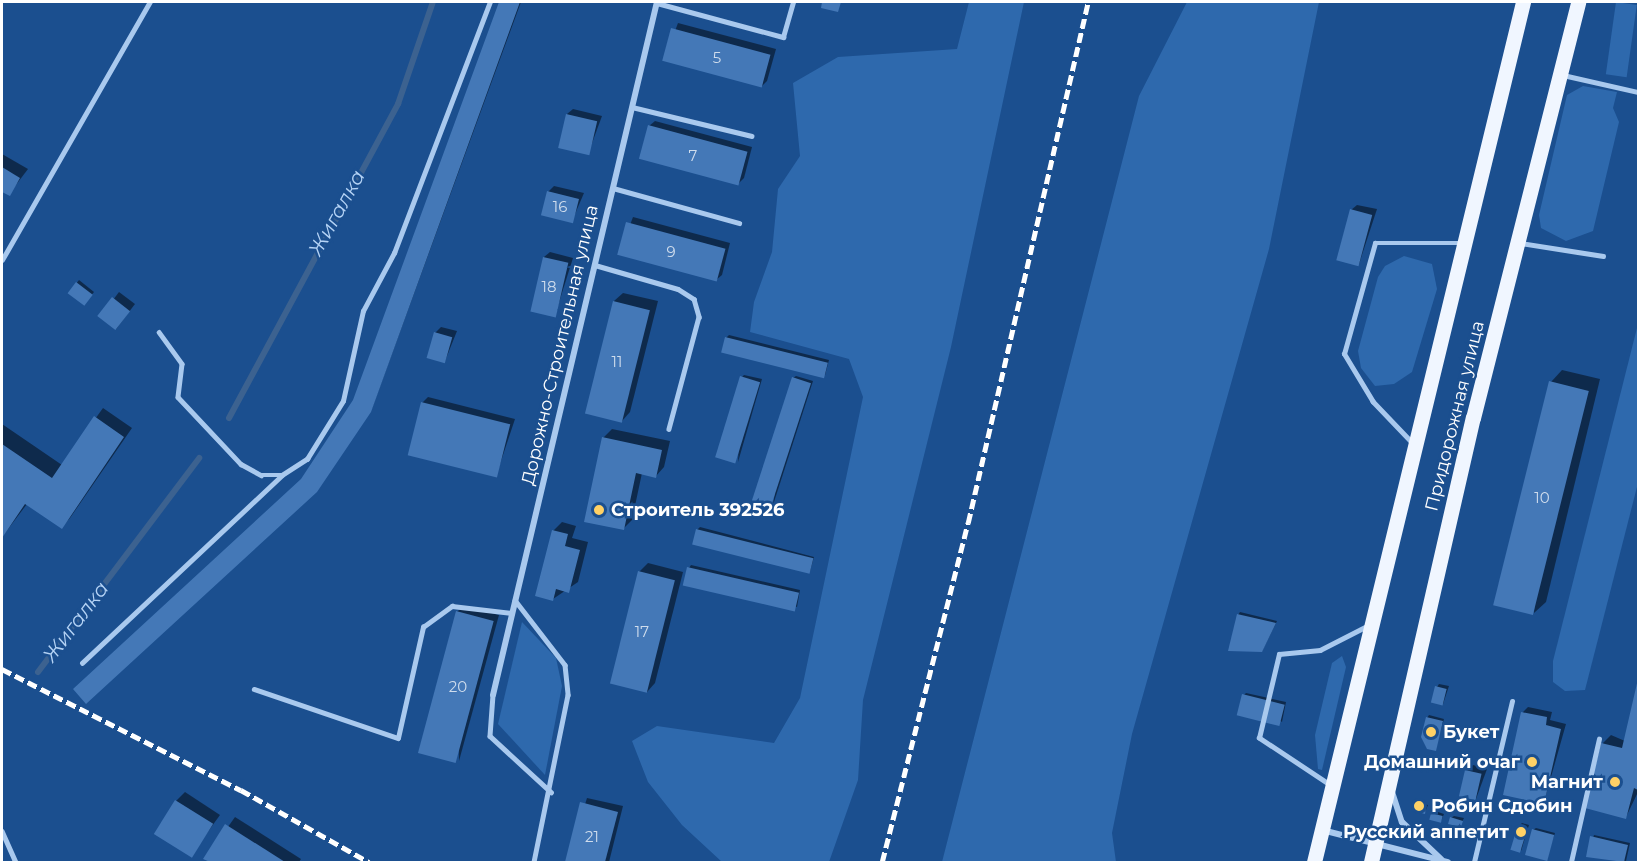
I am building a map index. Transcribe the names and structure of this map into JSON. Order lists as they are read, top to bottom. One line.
{"streets":{"main road":["Придорожная улица"],"street":["Дорожно-Строительная улица"]},"water":["Жигалка"],"places":["Строитель 392526","Букет","Домашний очаг","Магнит","Робин Сдобин","Русский аппетит"],"house_numbers":["5","7","16","9","18","11","10","17","20","21"]}
